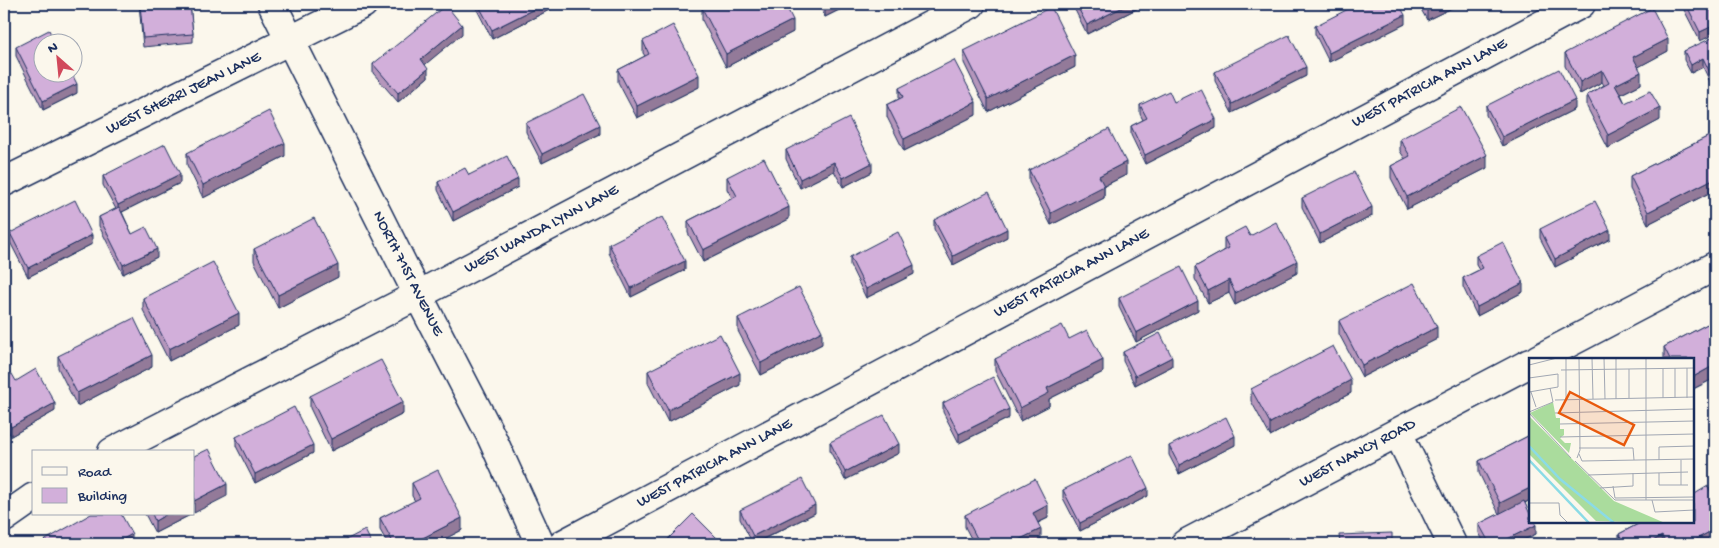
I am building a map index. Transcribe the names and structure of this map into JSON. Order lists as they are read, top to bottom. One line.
{"streets":{"street":["WEST PATRICIA ANN LANE","WEST SHERRI JEAN LANE","WEST WANDA LYNN LANE","NORTH 71ST AVENUE","WEST NANCY ROAD"]},"crossings":[["WEST SHERRI JEAN LANE","NORTH 71ST AVENUE"],["WEST WANDA LYNN LANE","NORTH 71ST AVENUE"]],"legend":["Road","Building"],"north":"top left"}
